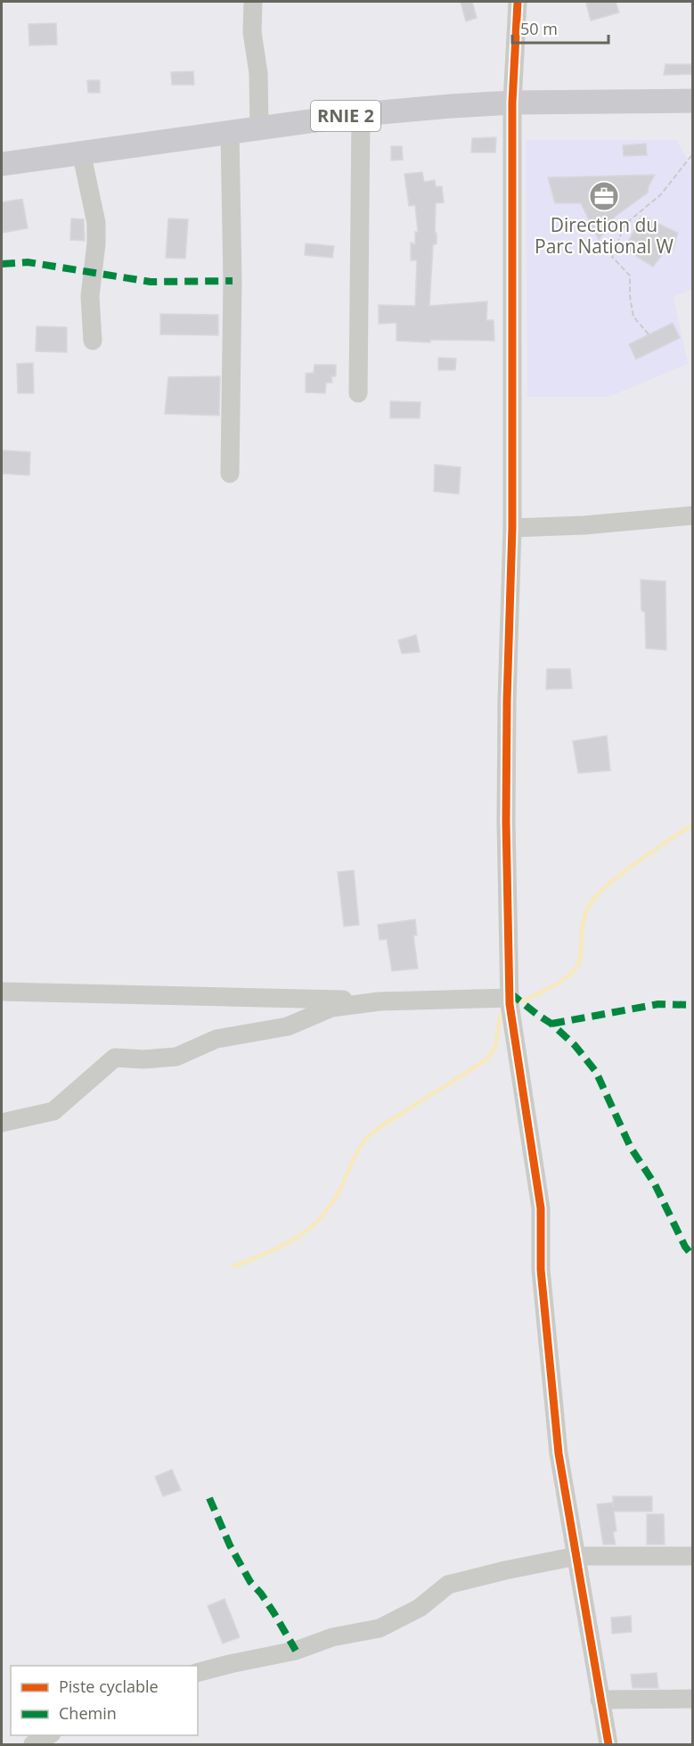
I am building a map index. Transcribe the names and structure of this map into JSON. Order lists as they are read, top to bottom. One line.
{"streets":{"main road":["RNIE 2"]},"places":{"office":["Direction du Parc National W"]},"legend":["Piste cyclable","Chemin"],"scale_bar":"50 m"}
